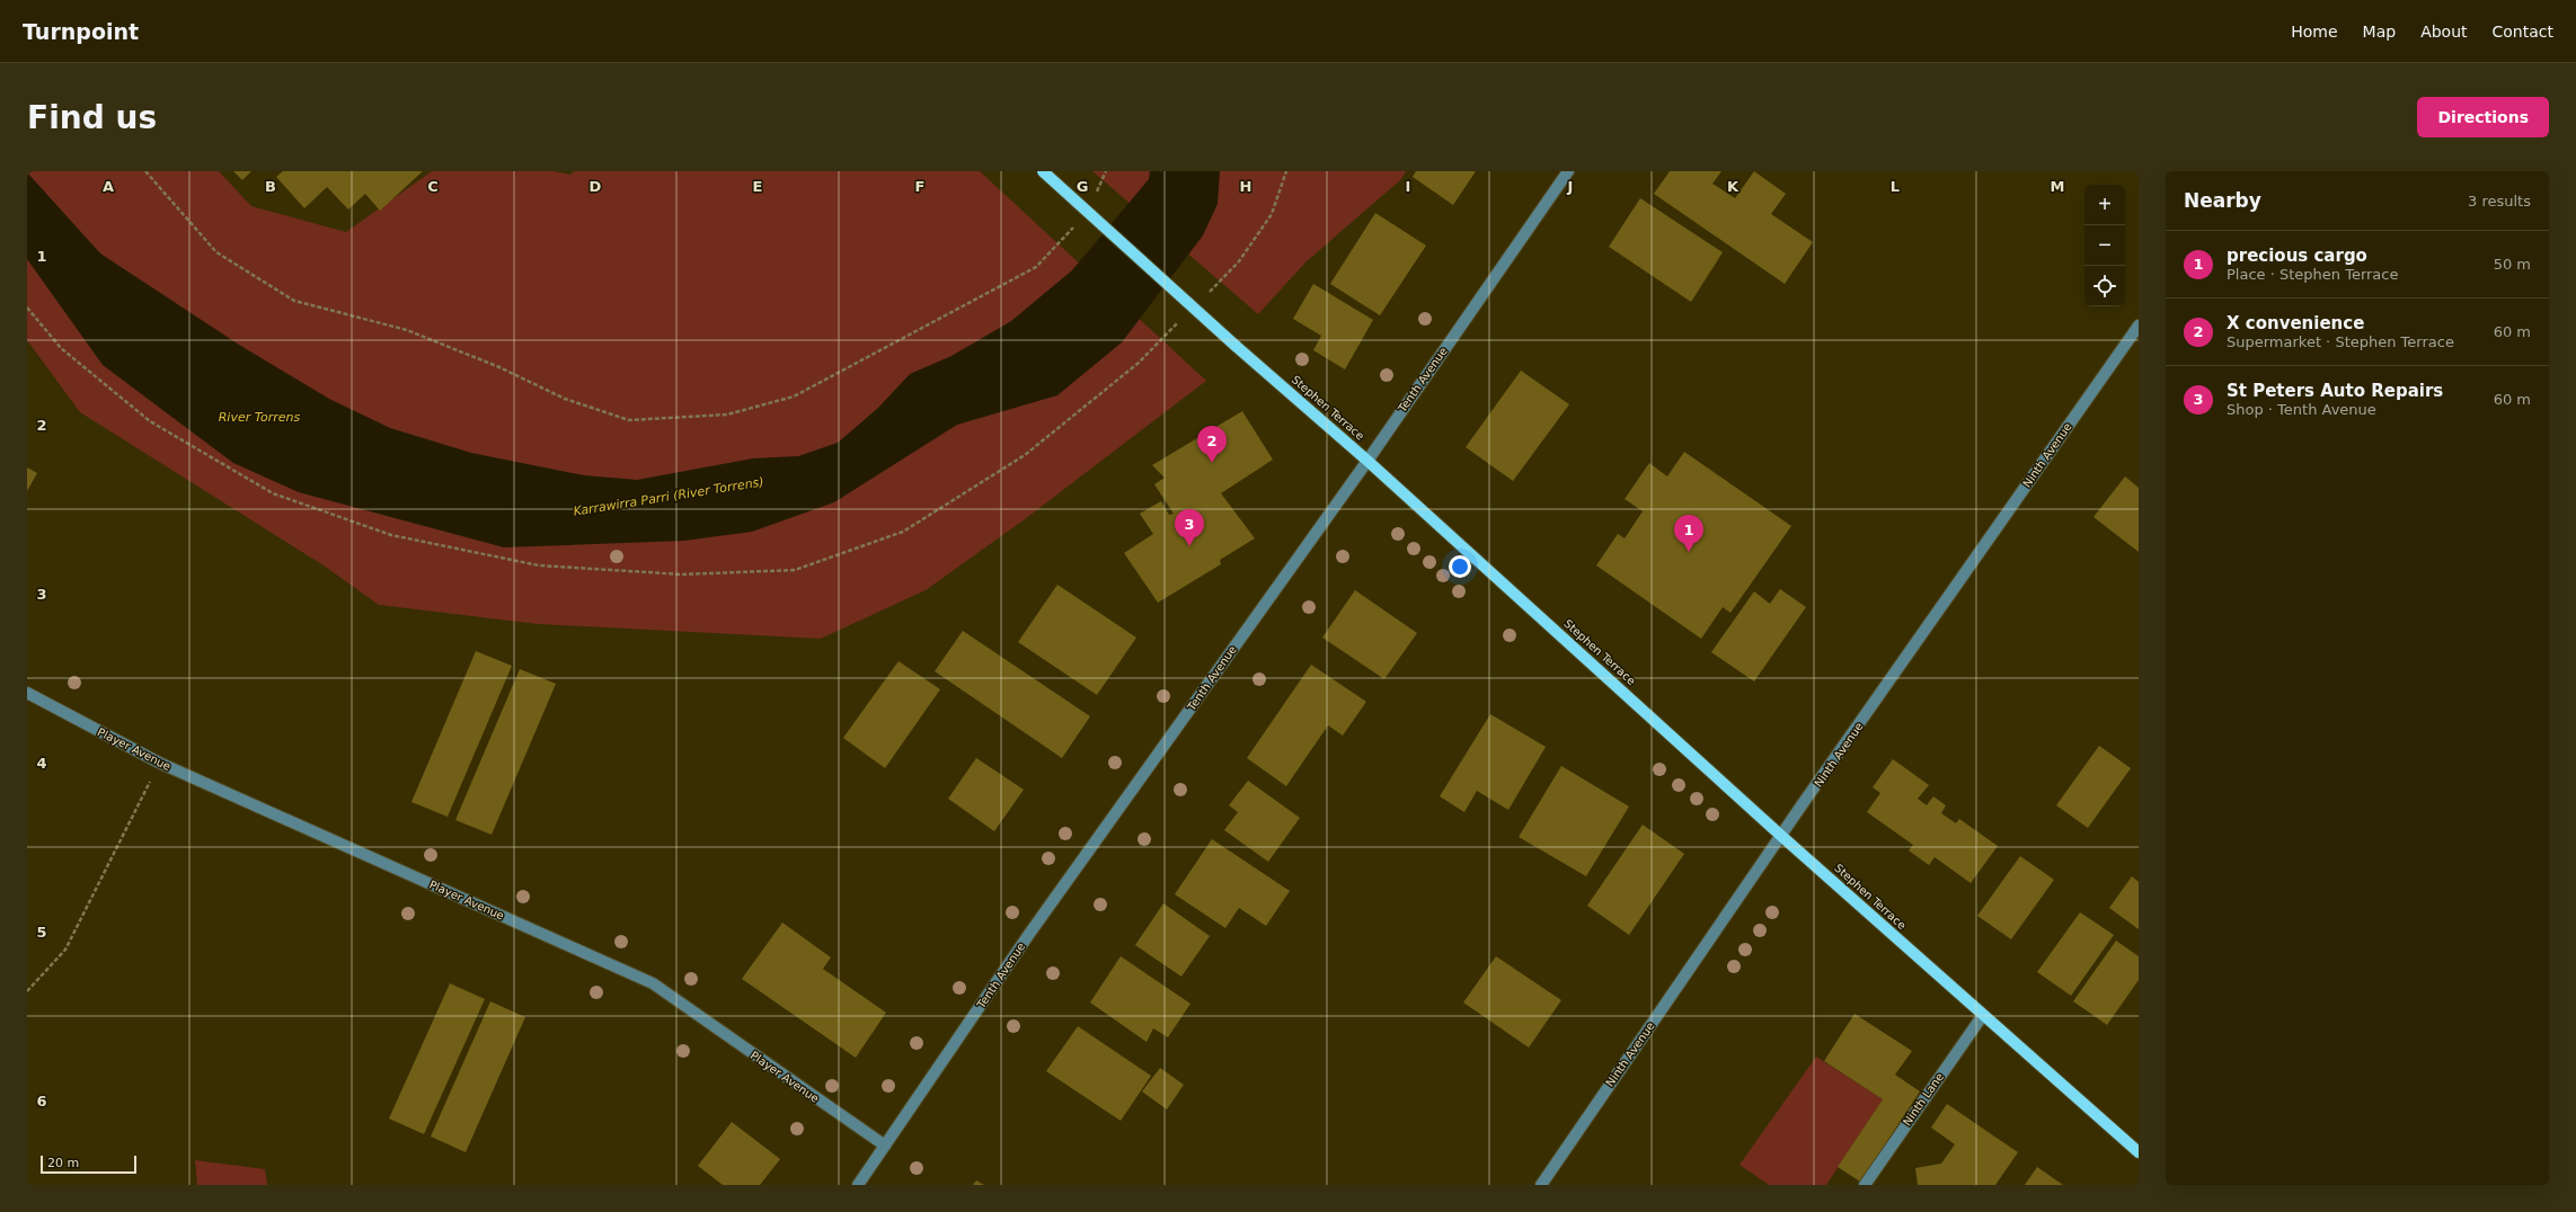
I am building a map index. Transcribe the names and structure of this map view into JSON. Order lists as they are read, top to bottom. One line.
{"streets":{"main road":["Stephen Terrace"],"street":["Tenth Avenue","Ninth Avenue","Player Avenue","Ninth Lane"]},"crossings":[["Tenth Avenue","Stephen Terrace"],["Tenth Avenue","Player Avenue"],["Stephen Terrace","Ninth Avenue"],["Stephen Terrace","Ninth Lane"]],"water":["River Torrens","Karrawirra Parri (River Torrens)"],"scale_bar":"20 m","page":{"header":"Turnpoint","nav":["Home","Map","About","Contact"],"buttons":"Directions","title":"Find us","heading":["Nearby","3 results"],"map_buttons":["+","−"],"list":[{"mark":"1","name":"precious cargo","note":"Place · Stephen Terrace","value":"50 m"},{"mark":"2","name":"X convenience","note":"Supermarket · Stephen Terrace","value":"60 m"},{"mark":"3","name":"St Peters Auto Repairs","note":"Shop · Tenth Avenue","value":"60 m"}],"pins":["2","3","1"],"scale":"20 m"},"grid":{"columns":["A","B","C","D","E","F","G","H","I","J","K","L","M"],"rows":["1","2","3","4","5","6"]}}
